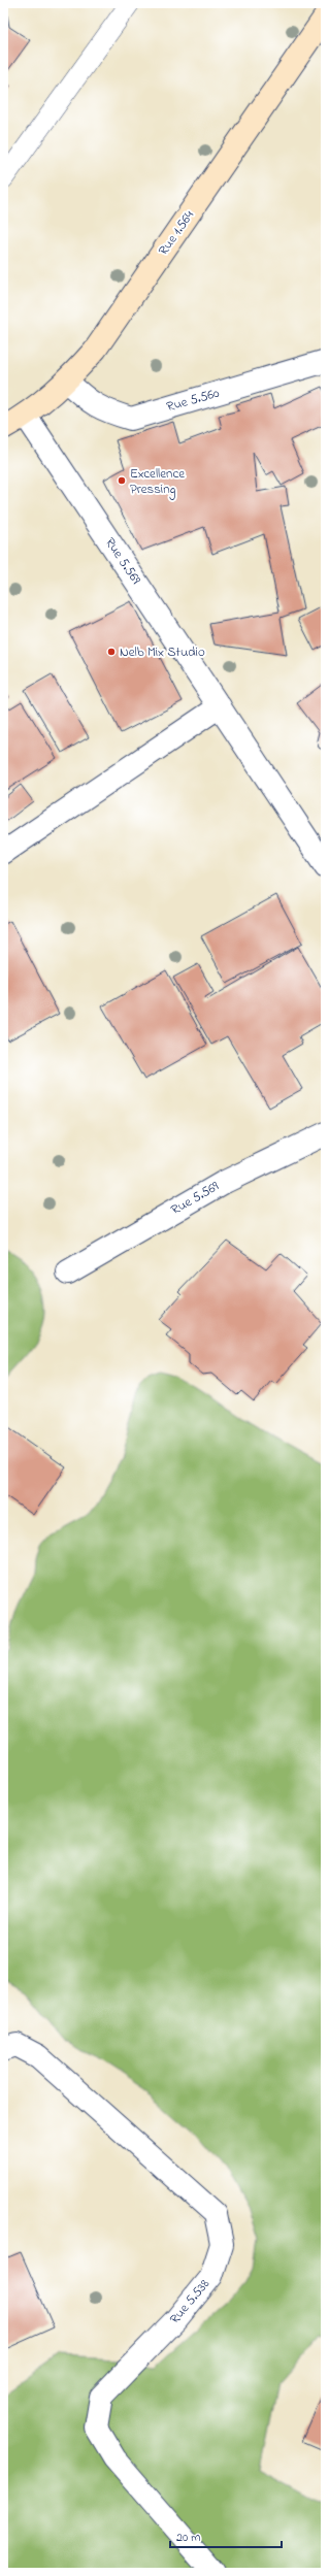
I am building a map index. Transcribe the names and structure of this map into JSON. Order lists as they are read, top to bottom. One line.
{"streets":{"main road":["Rue 1.564"],"street":["Rue 5.560","Rue 5.569","Rue 5.538"]},"crossings":[["Rue 1.564","Rue 5.560"],["Rue 1.564","Rue 5.569"]],"places":["Excellence Pressing","Nelb Mix Studio"],"scale_bar":"20 m"}
